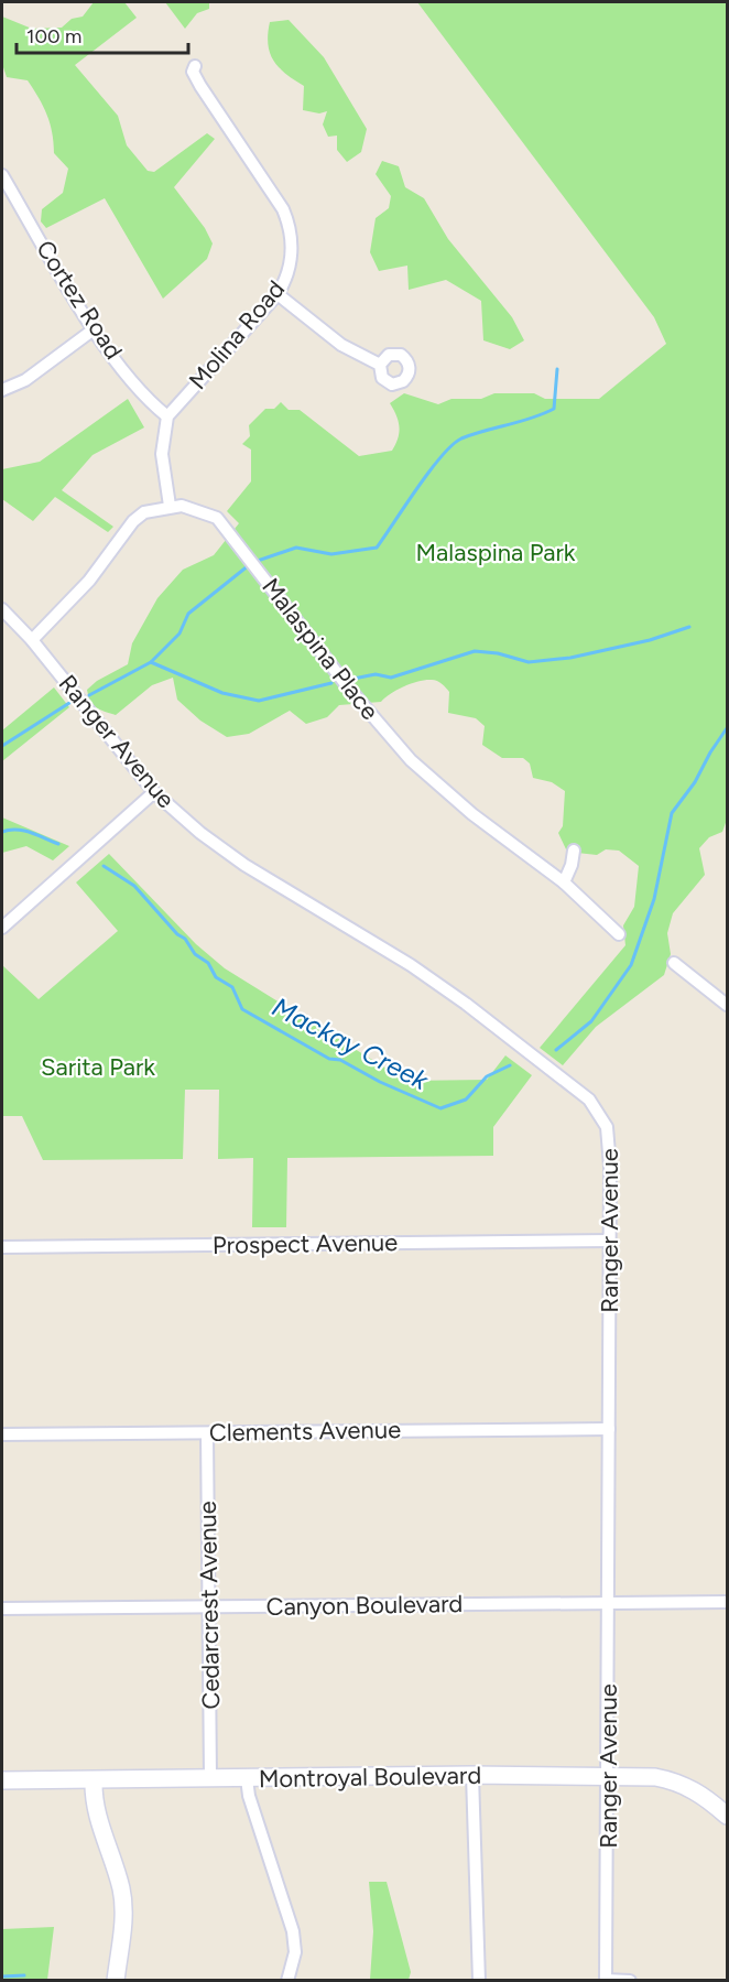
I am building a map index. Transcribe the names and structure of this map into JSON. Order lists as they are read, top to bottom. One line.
{"streets":{"street":["Cortez Road","Molina Road","Malaspina Place","Ranger Avenue","Prospect Avenue","Clements Avenue","Cedarcrest Avenue","Canyon Boulevard","Montroyal Boulevard"]},"crossings":[["Cortez Road","Molina Road"],["Malaspina Place","Ranger Avenue"],["Ranger Avenue","Prospect Avenue"],["Ranger Avenue","Clements Avenue"],["Ranger Avenue","Canyon Boulevard"],["Ranger Avenue","Montroyal Boulevard"],["Clements Avenue","Cedarcrest Avenue"],["Cedarcrest Avenue","Canyon Boulevard"],["Cedarcrest Avenue","Montroyal Boulevard"]],"water":["Mackay Creek"],"parks":["Malaspina Park","Sarita Park"],"scale_bar":"100 m"}
